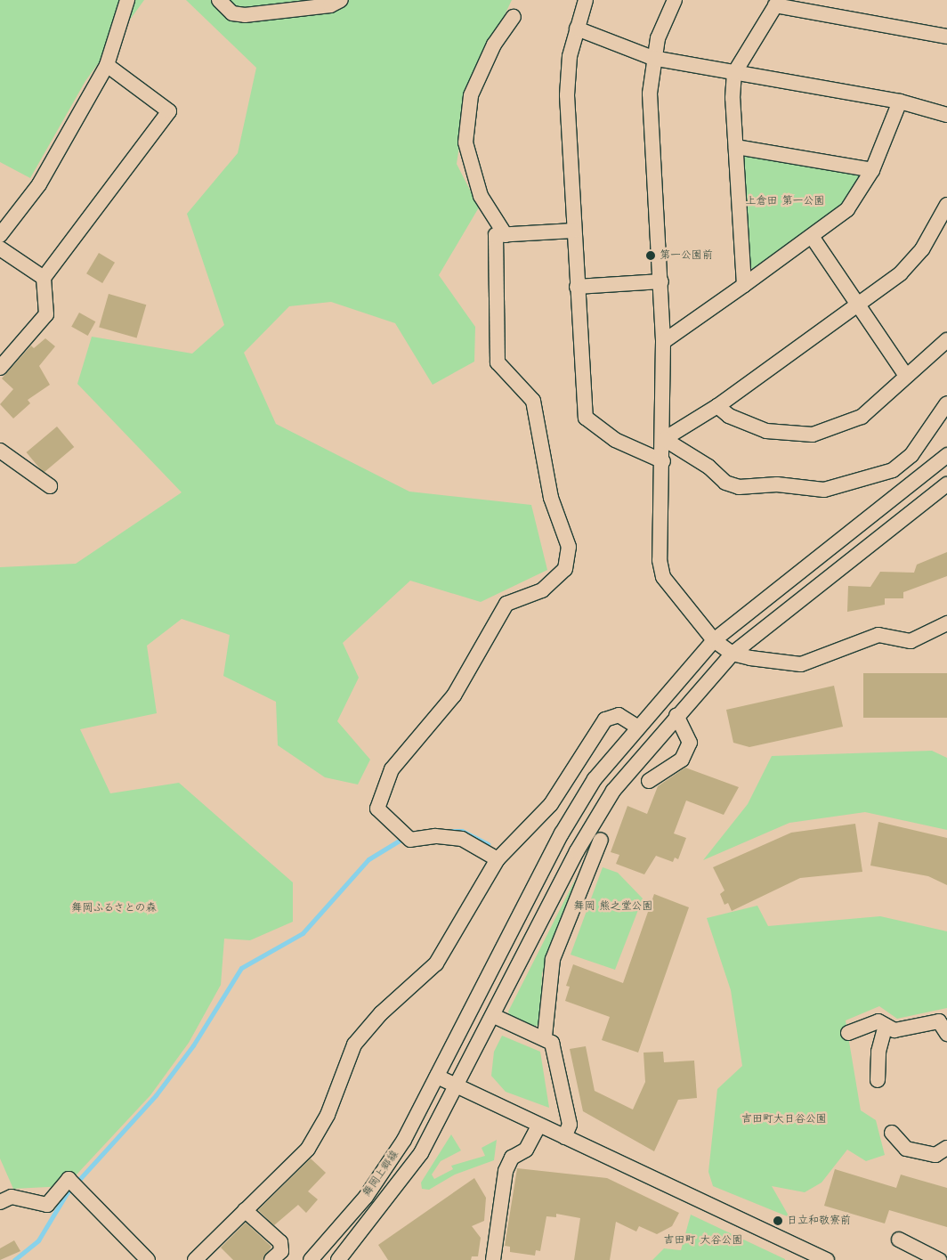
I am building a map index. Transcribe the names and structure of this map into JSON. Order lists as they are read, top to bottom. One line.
{"streets":{"street":["舞岡上郷線"]},"parks":["上倉田 第一公園","舞岡 熊之堂公園","舞岡ふるさとの森","吉田町大日谷公園","吉田町 大谷公園"],"places":["第一公園前","日立和敬寮前"]}
